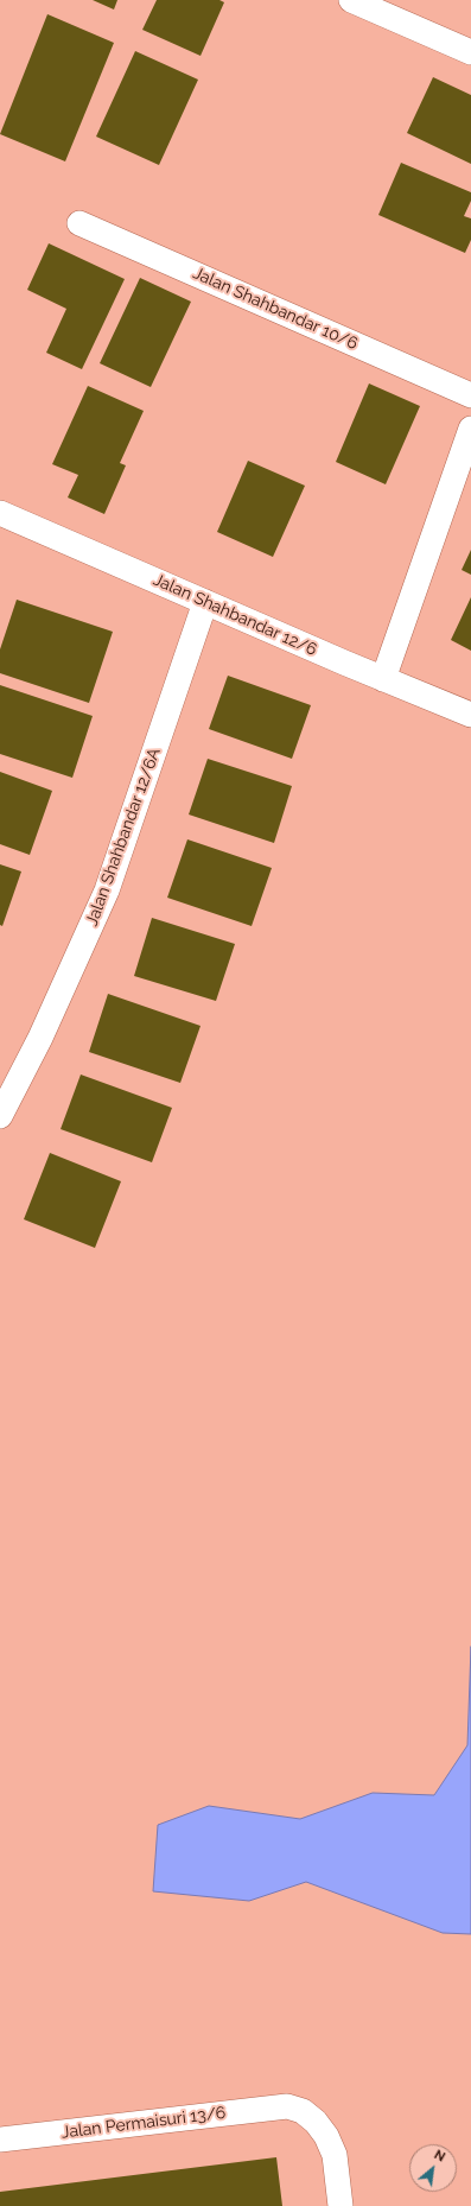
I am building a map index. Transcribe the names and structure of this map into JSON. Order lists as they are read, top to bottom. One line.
{"streets":{"street":["Jalan Shahbandar 10/6","Jalan Shahbandar 12/6","Jalan Shahbandar 12/6A","Jalan Permaisuri 13/6"]},"crossings":[["Jalan Shahbandar 12/6","Jalan Shahbandar 12/6A"]],"north":"top right"}
